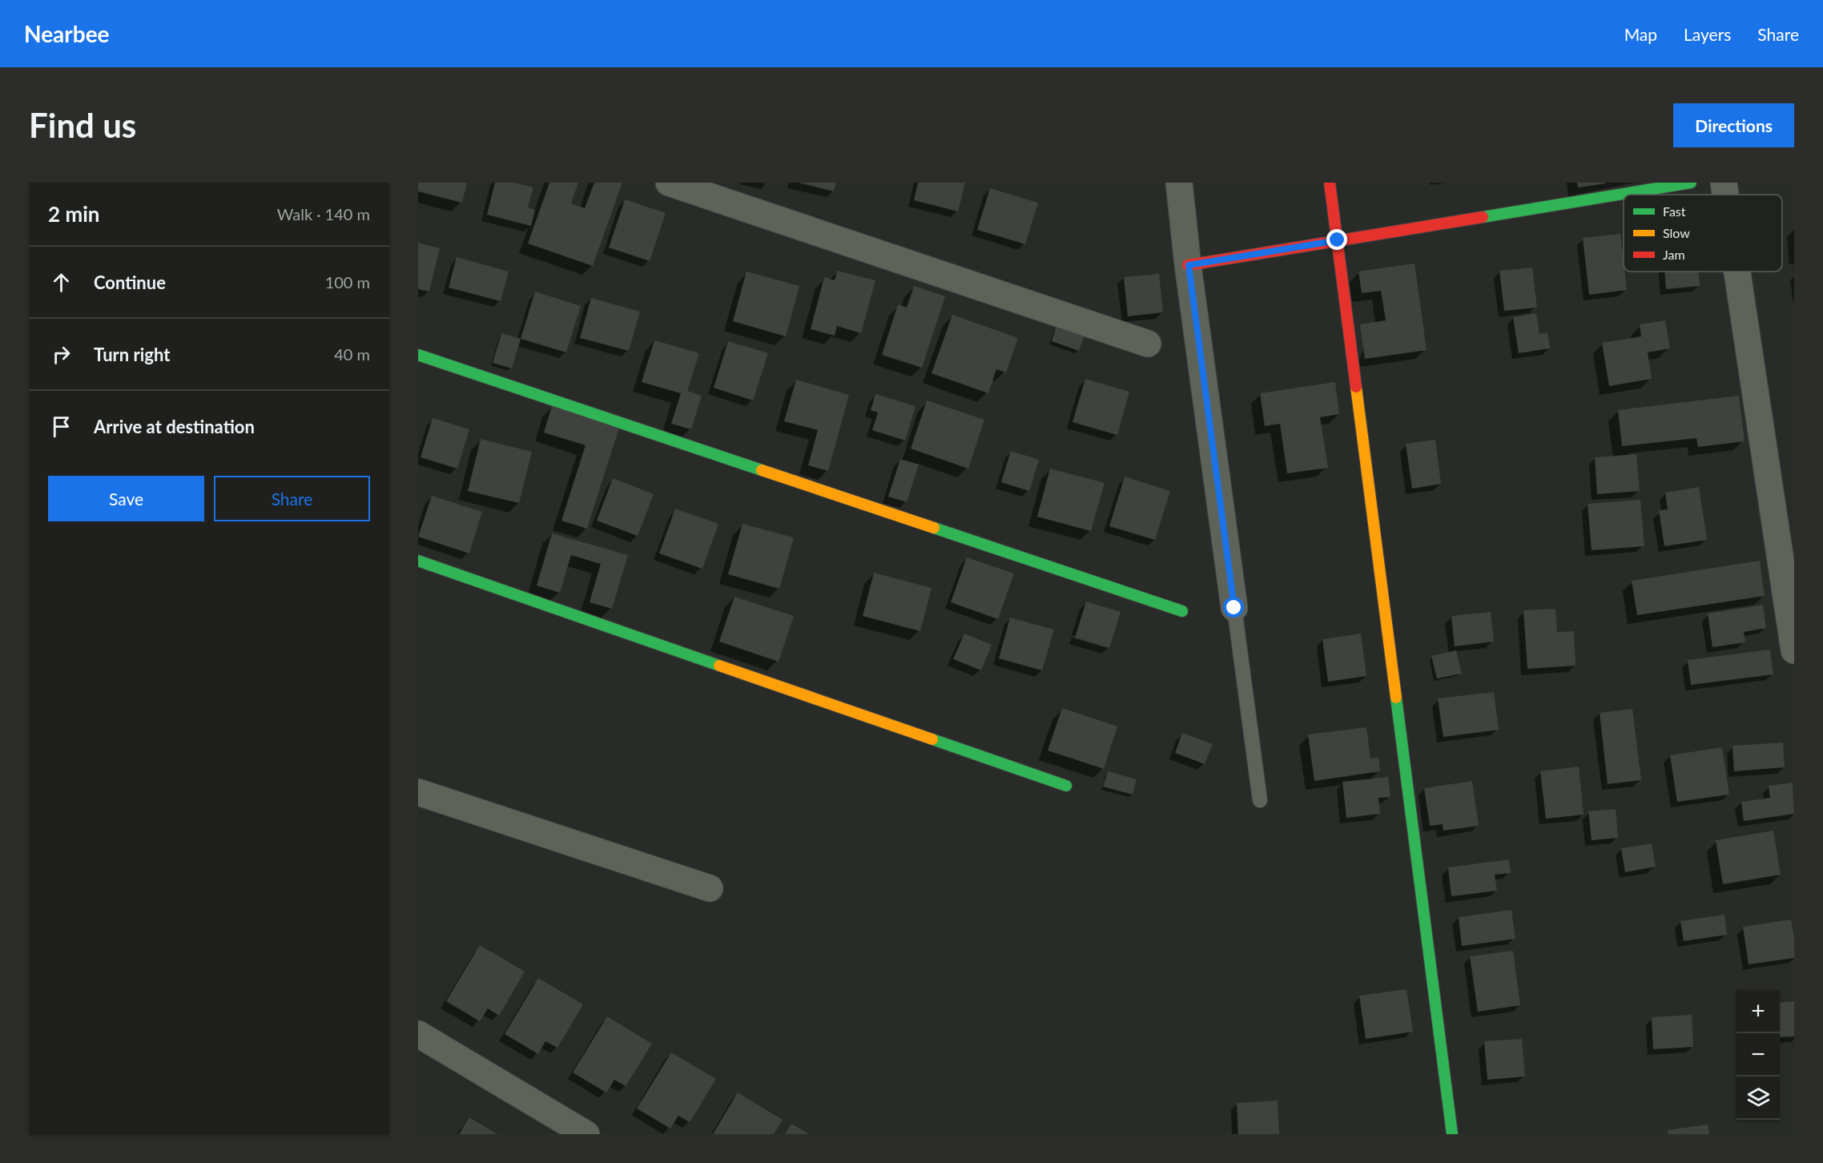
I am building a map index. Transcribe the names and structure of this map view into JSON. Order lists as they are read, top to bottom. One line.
{"legend":["Fast","Slow","Jam"],"page":{"header":"Nearbee","nav":["Map","Layers","Share"],"buttons":["Directions",["Save","Share"]],"title":"Find us","heading":["2 min","Walk · 140 m"],"list":[["Continue","100 m"],["Turn right","40 m"],"Arrive at destination"],"map_buttons":["+","−"]}}
